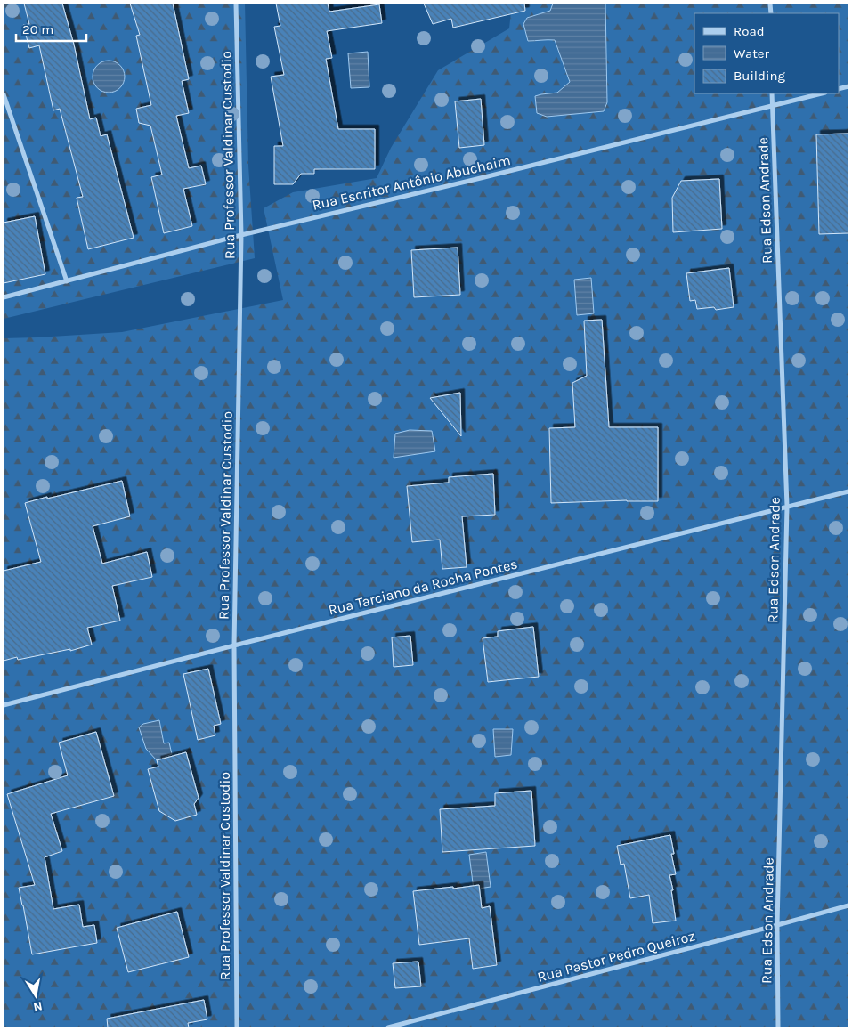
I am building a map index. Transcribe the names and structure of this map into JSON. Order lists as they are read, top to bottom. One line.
{"streets":{"street":["Rua Professor Valdinar Custodio","Rua Escritor Antônio Abuchaim","Rua Edson Andrade","Rua Tarciano da Rocha Pontes","Rua Pastor Pedro Queiroz"]},"crossings":[["Rua Professor Valdinar Custodio","Rua Escritor Antônio Abuchaim"],["Rua Professor Valdinar Custodio","Rua Tarciano da Rocha Pontes"],["Rua Escritor Antônio Abuchaim","Rua Edson Andrade"],["Rua Edson Andrade","Rua Tarciano da Rocha Pontes"],["Rua Edson Andrade","Rua Pastor Pedro Queiroz"]],"legend":["Road","Water","Building"],"scale_bar":"20 m","north":"bottom"}
